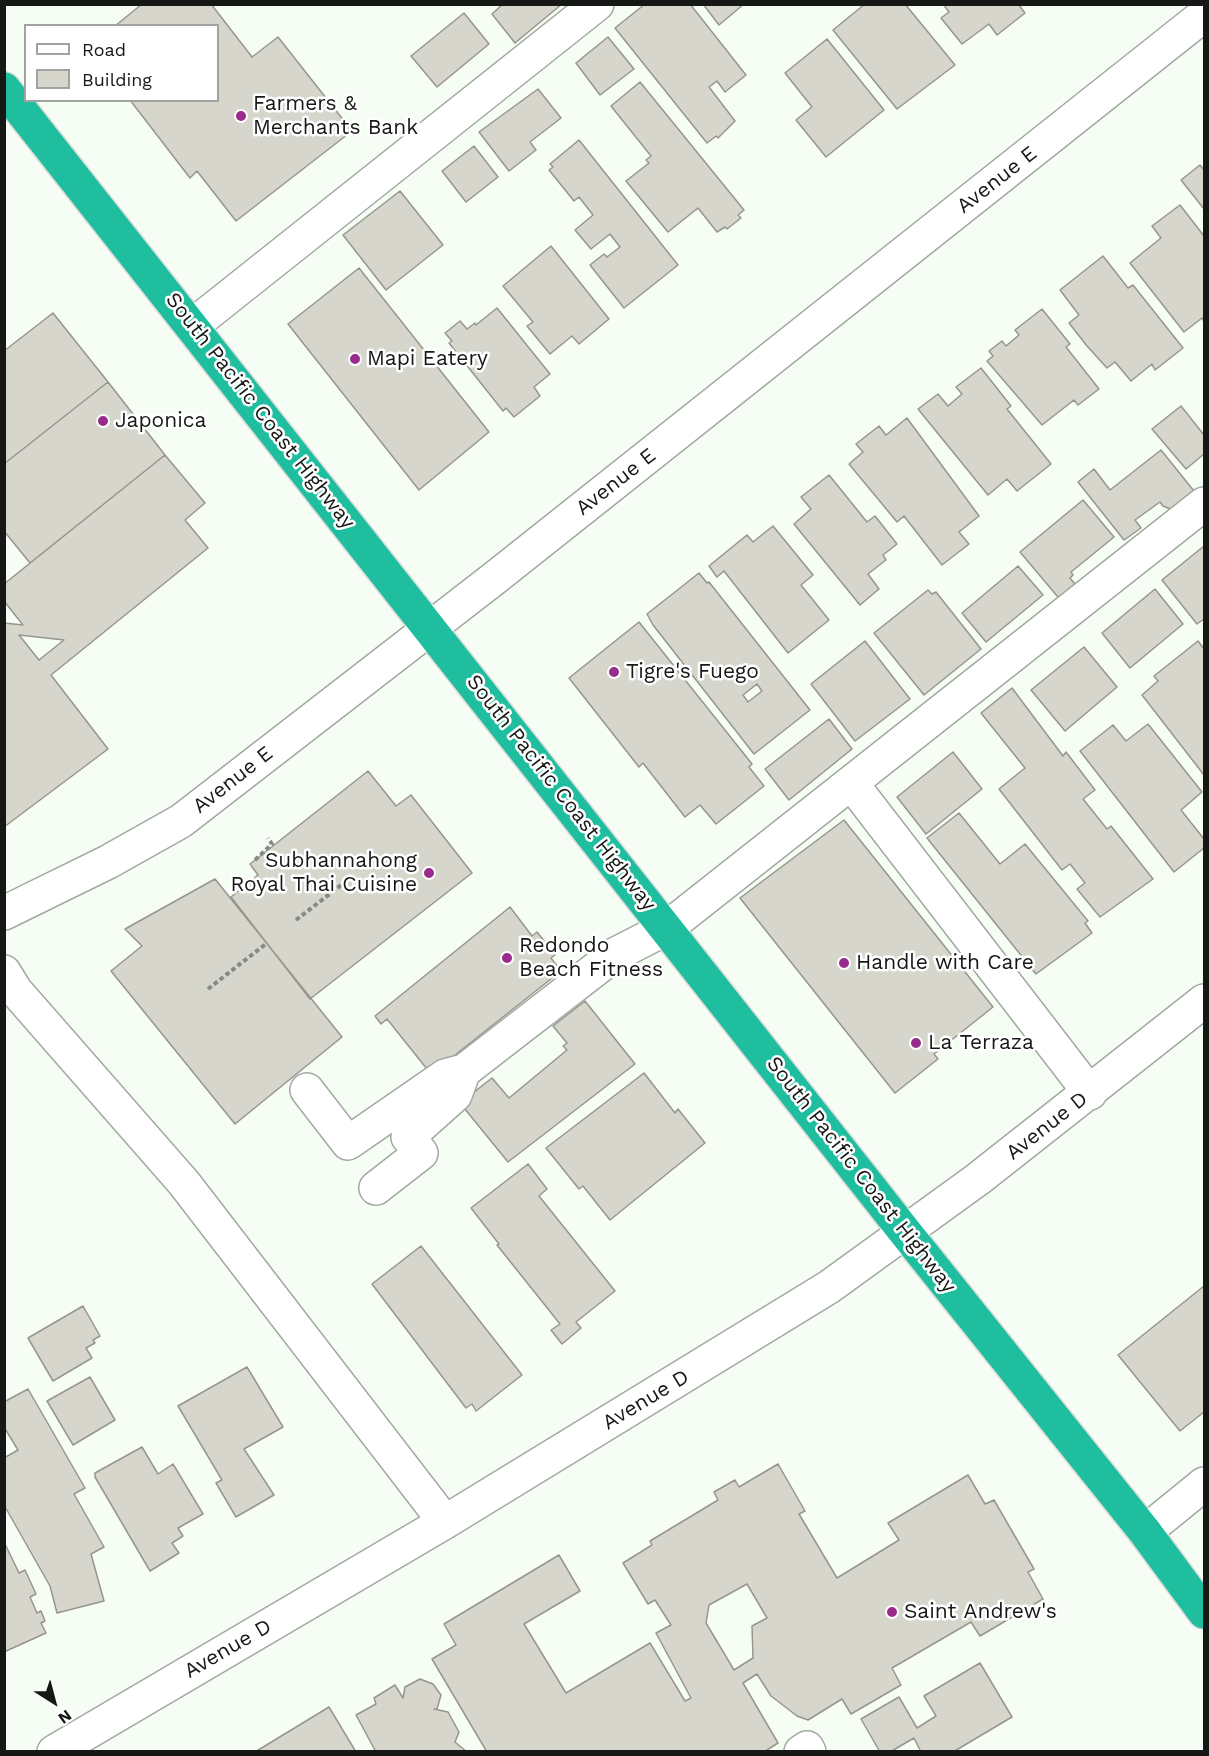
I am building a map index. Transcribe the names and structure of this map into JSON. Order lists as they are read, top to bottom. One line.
{"streets":{"highway":["South Pacific Coast Highway"],"street":["Avenue E","Avenue D"]},"crossings":[["Avenue E","South Pacific Coast Highway"],["South Pacific Coast Highway","Avenue D"]],"places":["Farmers & Merchants Bank","Mapi Eatery","Japonica","Tigre's Fuego","Subhannahong Royal Thai Cuisine","Redondo Beach Fitness","Handle with Care","La Terraza","Saint Andrew's"],"legend":["Road","Building"],"north":"bottom right"}
